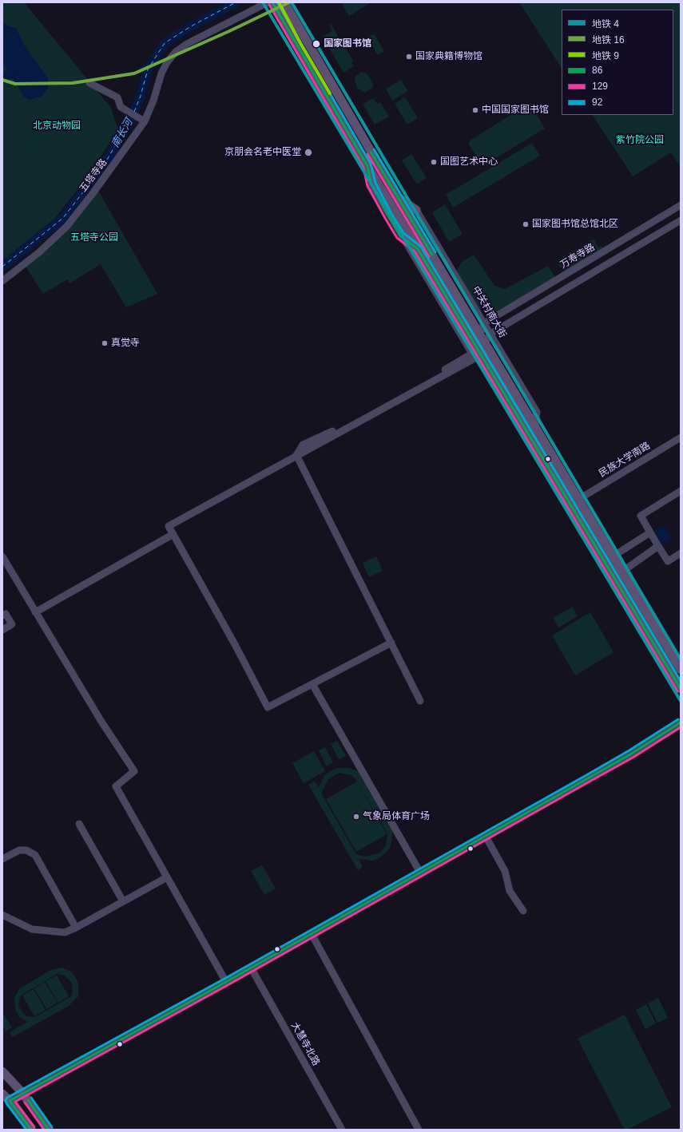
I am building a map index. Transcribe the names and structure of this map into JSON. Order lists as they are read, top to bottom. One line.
{"streets":{"main road":["中关村南大街"],"street":["五塔寺路","万寿寺路","民族大学南路","大慧寺北路"]},"crossings":[["万寿寺路","中关村南大街"],["中关村南大街","民族大学南路"]],"water":["南长河"],"parks":["北京动物园","紫竹院公园","五塔寺公园"],"places":["国家图书馆","国家典籍博物馆","中国国家图书馆","京朋会名老中医堂","国图艺术中心","国家图书馆总馆北区","真觉寺","气象局体育广场"],"lines":["metro line 4","metro line 16","metro line 9","transit line 86","transit line 92","transit line 129"],"legend":["地铁 4","地铁 16","地铁 9","86","129","92"]}
